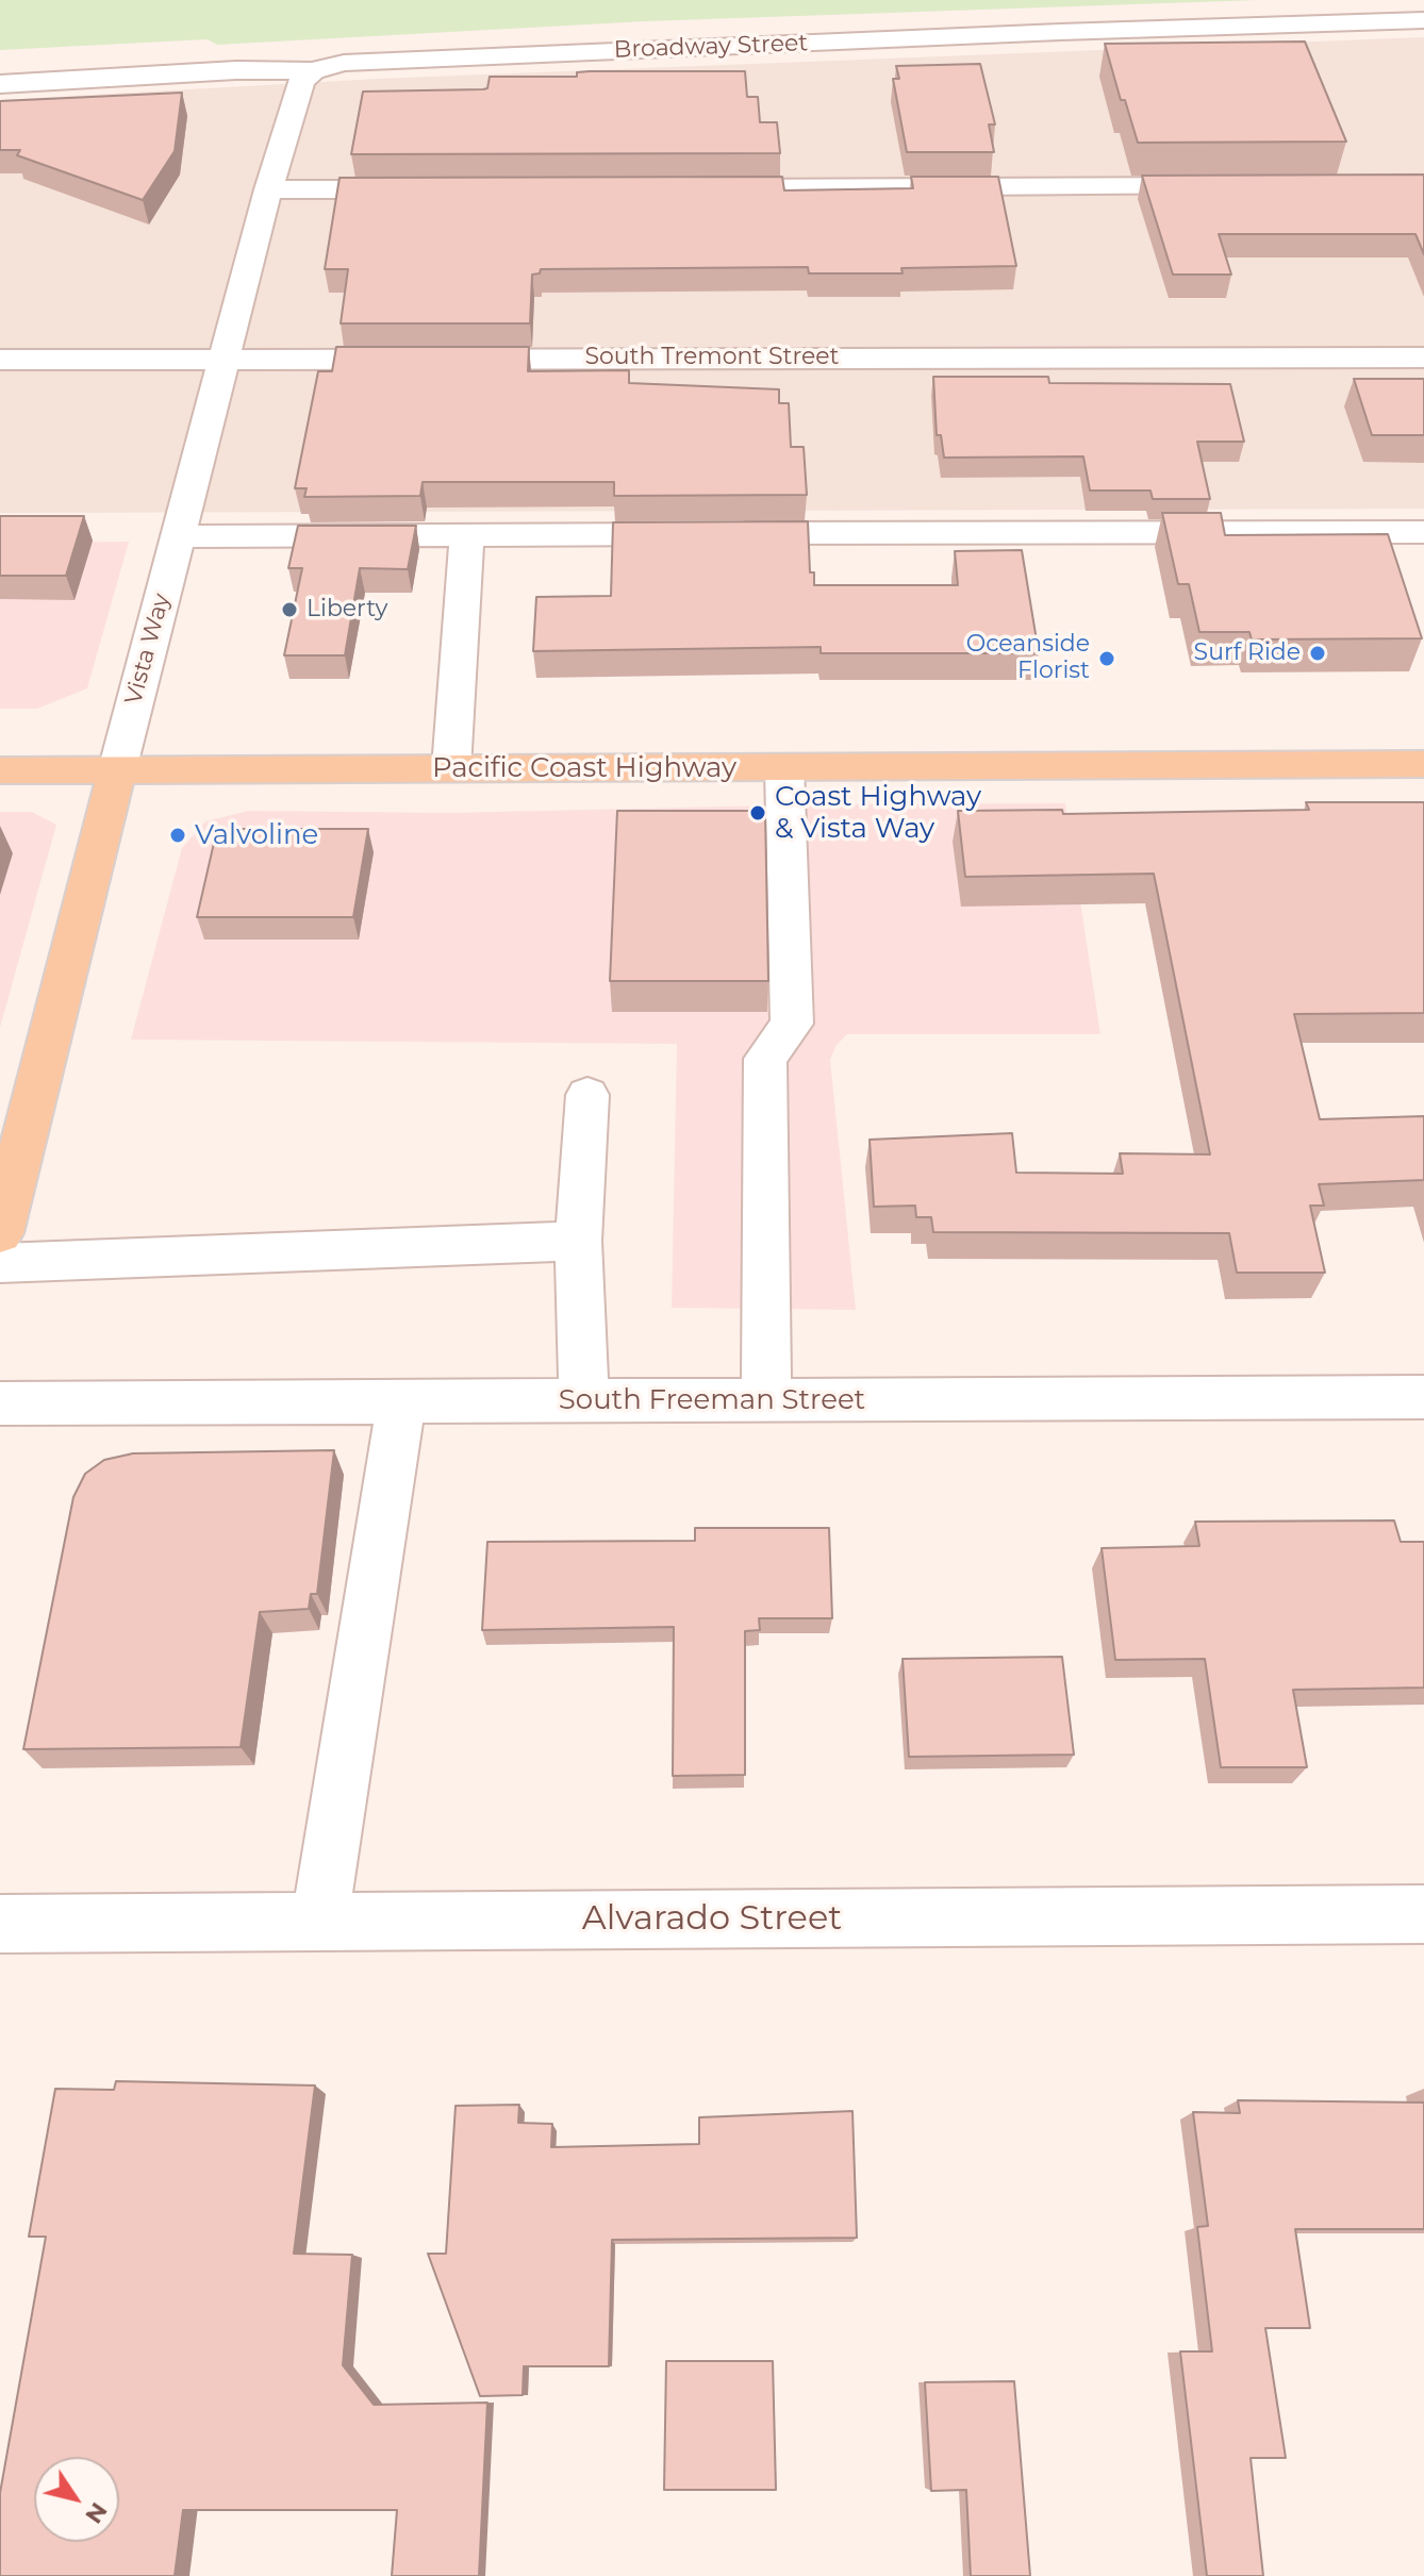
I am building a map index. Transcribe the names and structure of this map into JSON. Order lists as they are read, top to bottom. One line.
{"streets":{"main road":["Vista Way","Pacific Coast Highway"],"street":["Broadway Street","South Tremont Street","South Freeman Street","Alvarado Street"]},"crossings":[["Broadway Street","Vista Way"],["South Tremont Street","Vista Way"],["Vista Way","Pacific Coast Highway"]],"places":["Liberty","Surf Ride","Oceanside Florist","Coast Highway & Vista Way","Valvoline"],"north":"bottom right"}
